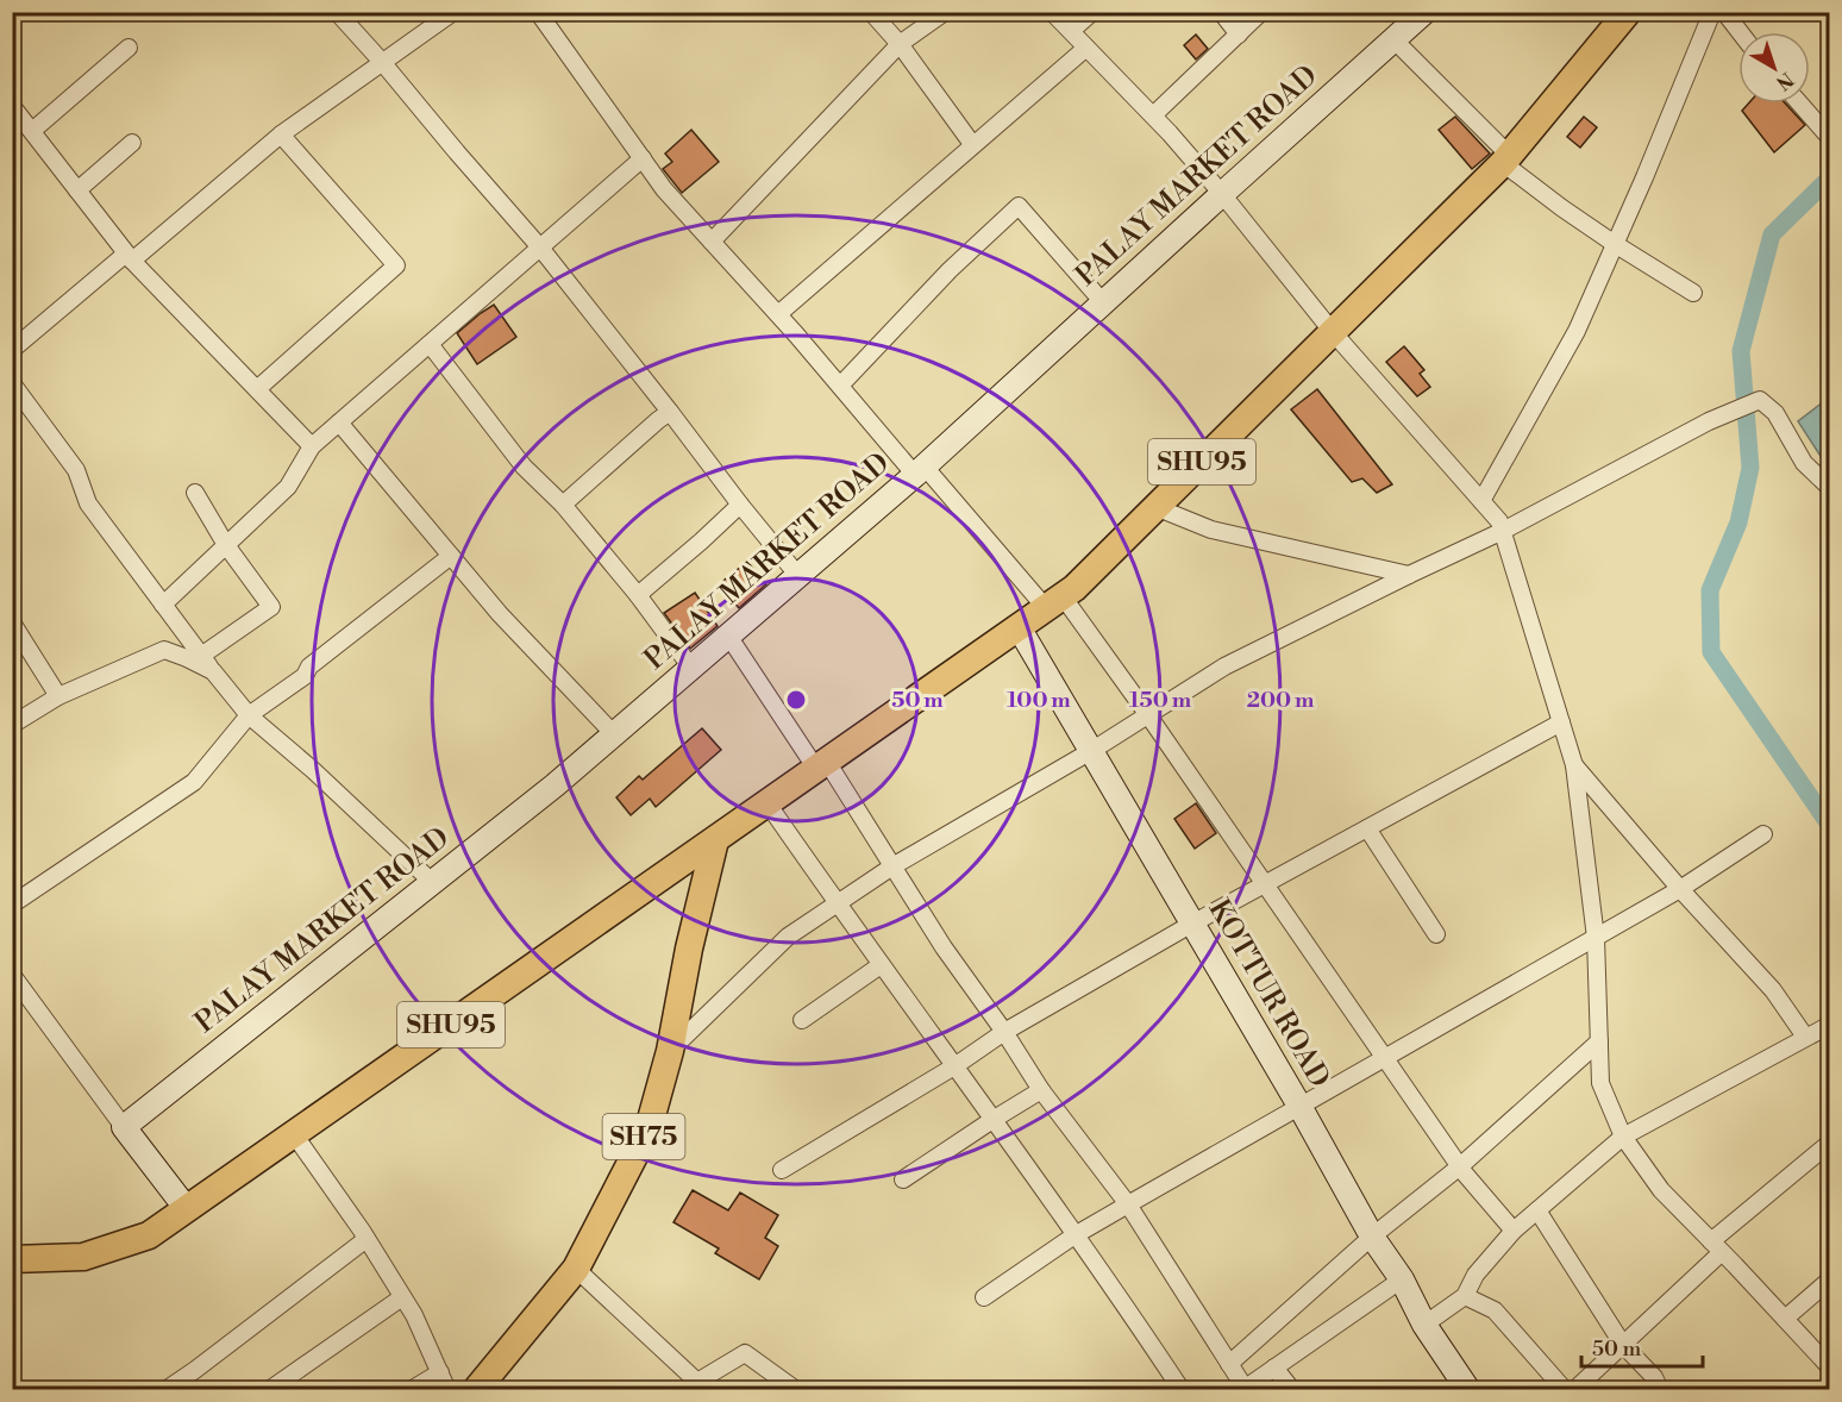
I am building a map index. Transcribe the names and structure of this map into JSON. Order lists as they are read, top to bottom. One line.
{"streets":{"main road":["SHU95","SH75"],"street":["PALAY MARKET ROAD","KOTTUR ROAD"]},"crossings":[["SHU95","KOTTUR ROAD"],["SHU95","SH75"]],"scale_bar":"50 m","north":"bottom right","rings":["50 m","100 m","150 m","200 m"]}
